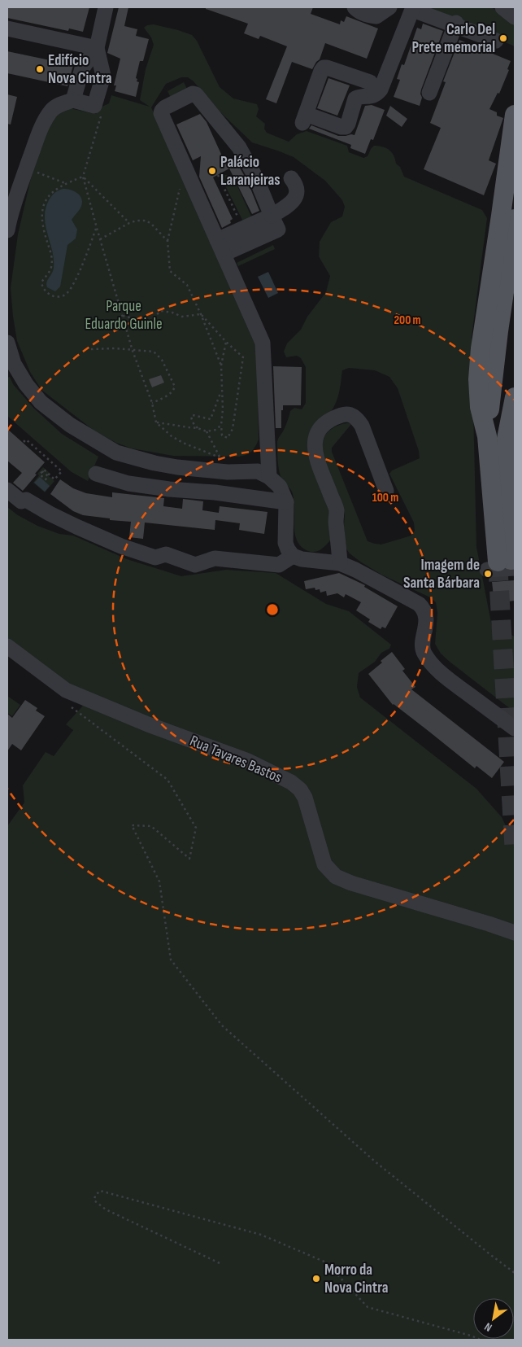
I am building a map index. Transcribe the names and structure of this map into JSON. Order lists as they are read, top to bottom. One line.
{"streets":{"street":["Rua Tavares Bastos"]},"parks":["Parque Eduardo Guinle"],"places":["Carlo Del Prete memorial","Edifício Nova Cintra","Palácio Laranjeiras","Imagem de Santa Bárbara","Morro da Nova Cintra"],"north":"bottom left","rings":["200 m","100 m"]}
